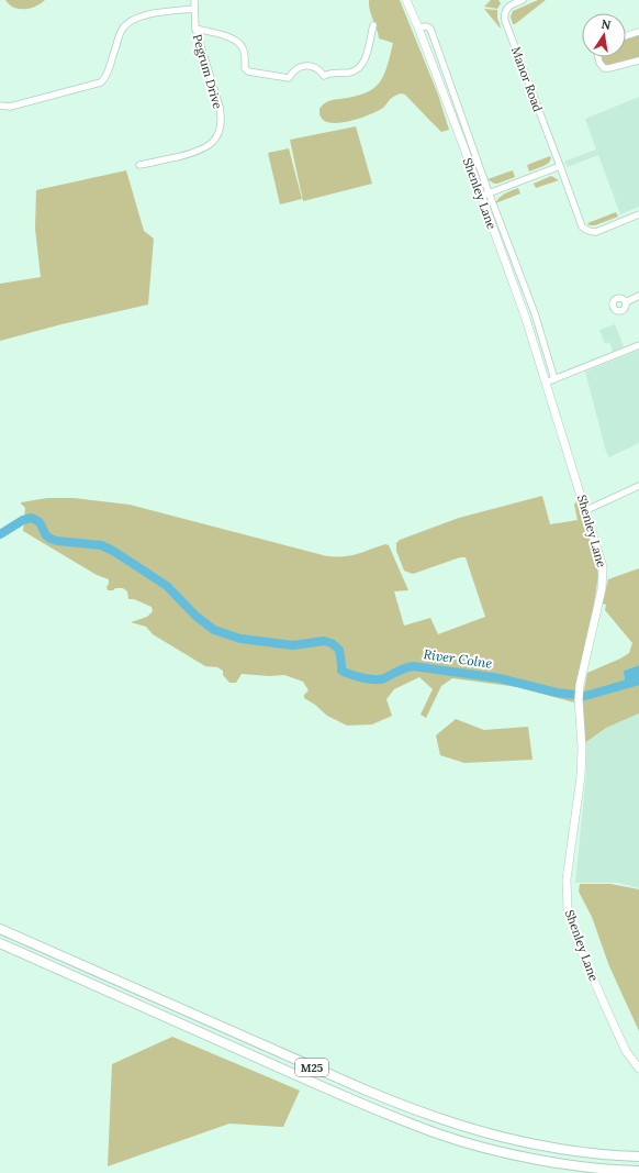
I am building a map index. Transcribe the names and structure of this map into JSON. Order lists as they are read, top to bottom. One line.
{"streets":{"highway":["M25"],"main road":["Shenley Lane"],"street":["Pegrum Drive","Manor Road"]},"water":["River Colne"],"north":"top"}
